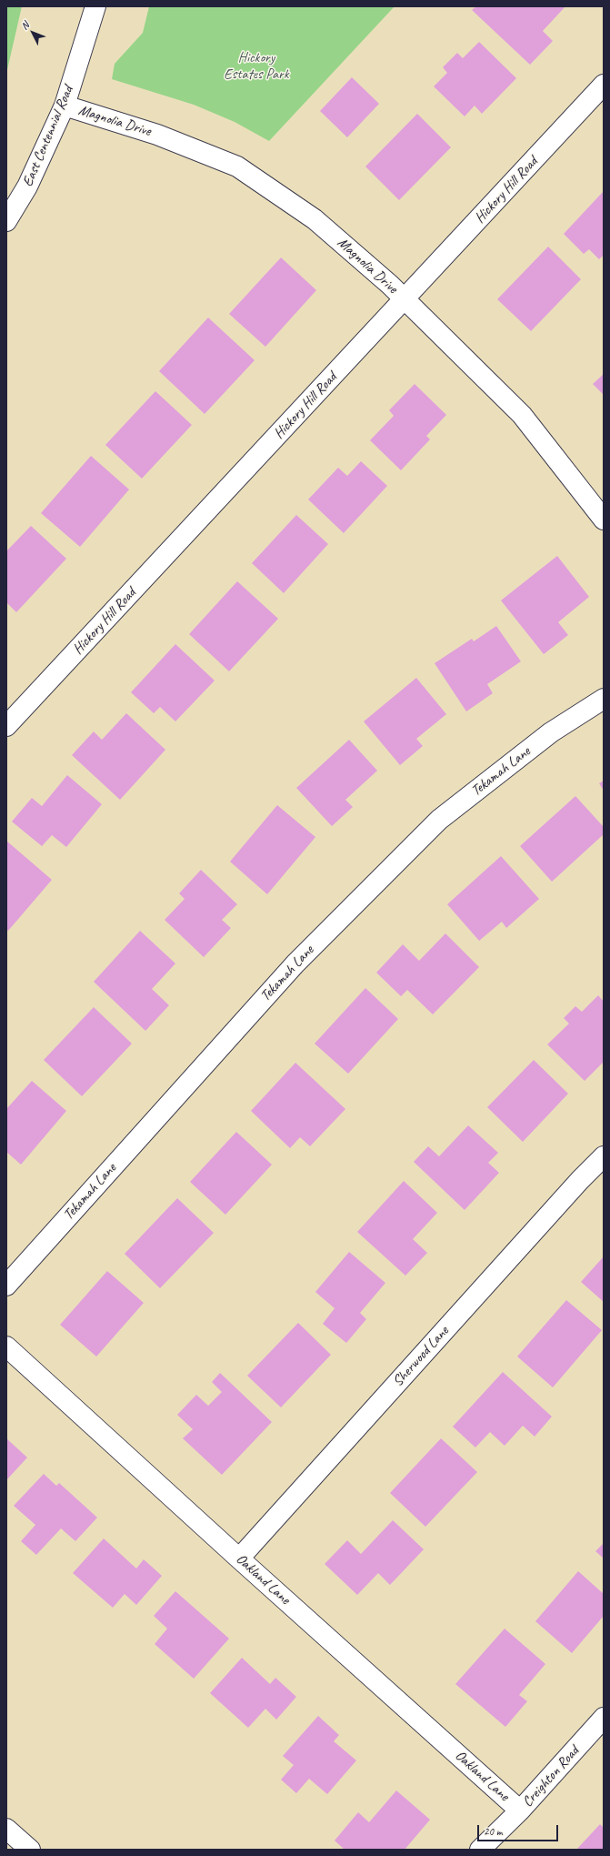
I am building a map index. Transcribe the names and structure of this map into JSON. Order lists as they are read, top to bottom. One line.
{"streets":{"street":["Magnolia Drive","East Centennial Road","Hickory Hill Road","Tekamah Lane","Sherwood Lane","Oakland Lane","Creighton Road"]},"crossings":[["Magnolia Drive","East Centennial Road"],["Magnolia Drive","Hickory Hill Road"],["Sherwood Lane","Oakland Lane"],["Oakland Lane","Creighton Road"]],"parks":["Hickory Estates Park"],"scale_bar":"20 m","north":"top left"}
